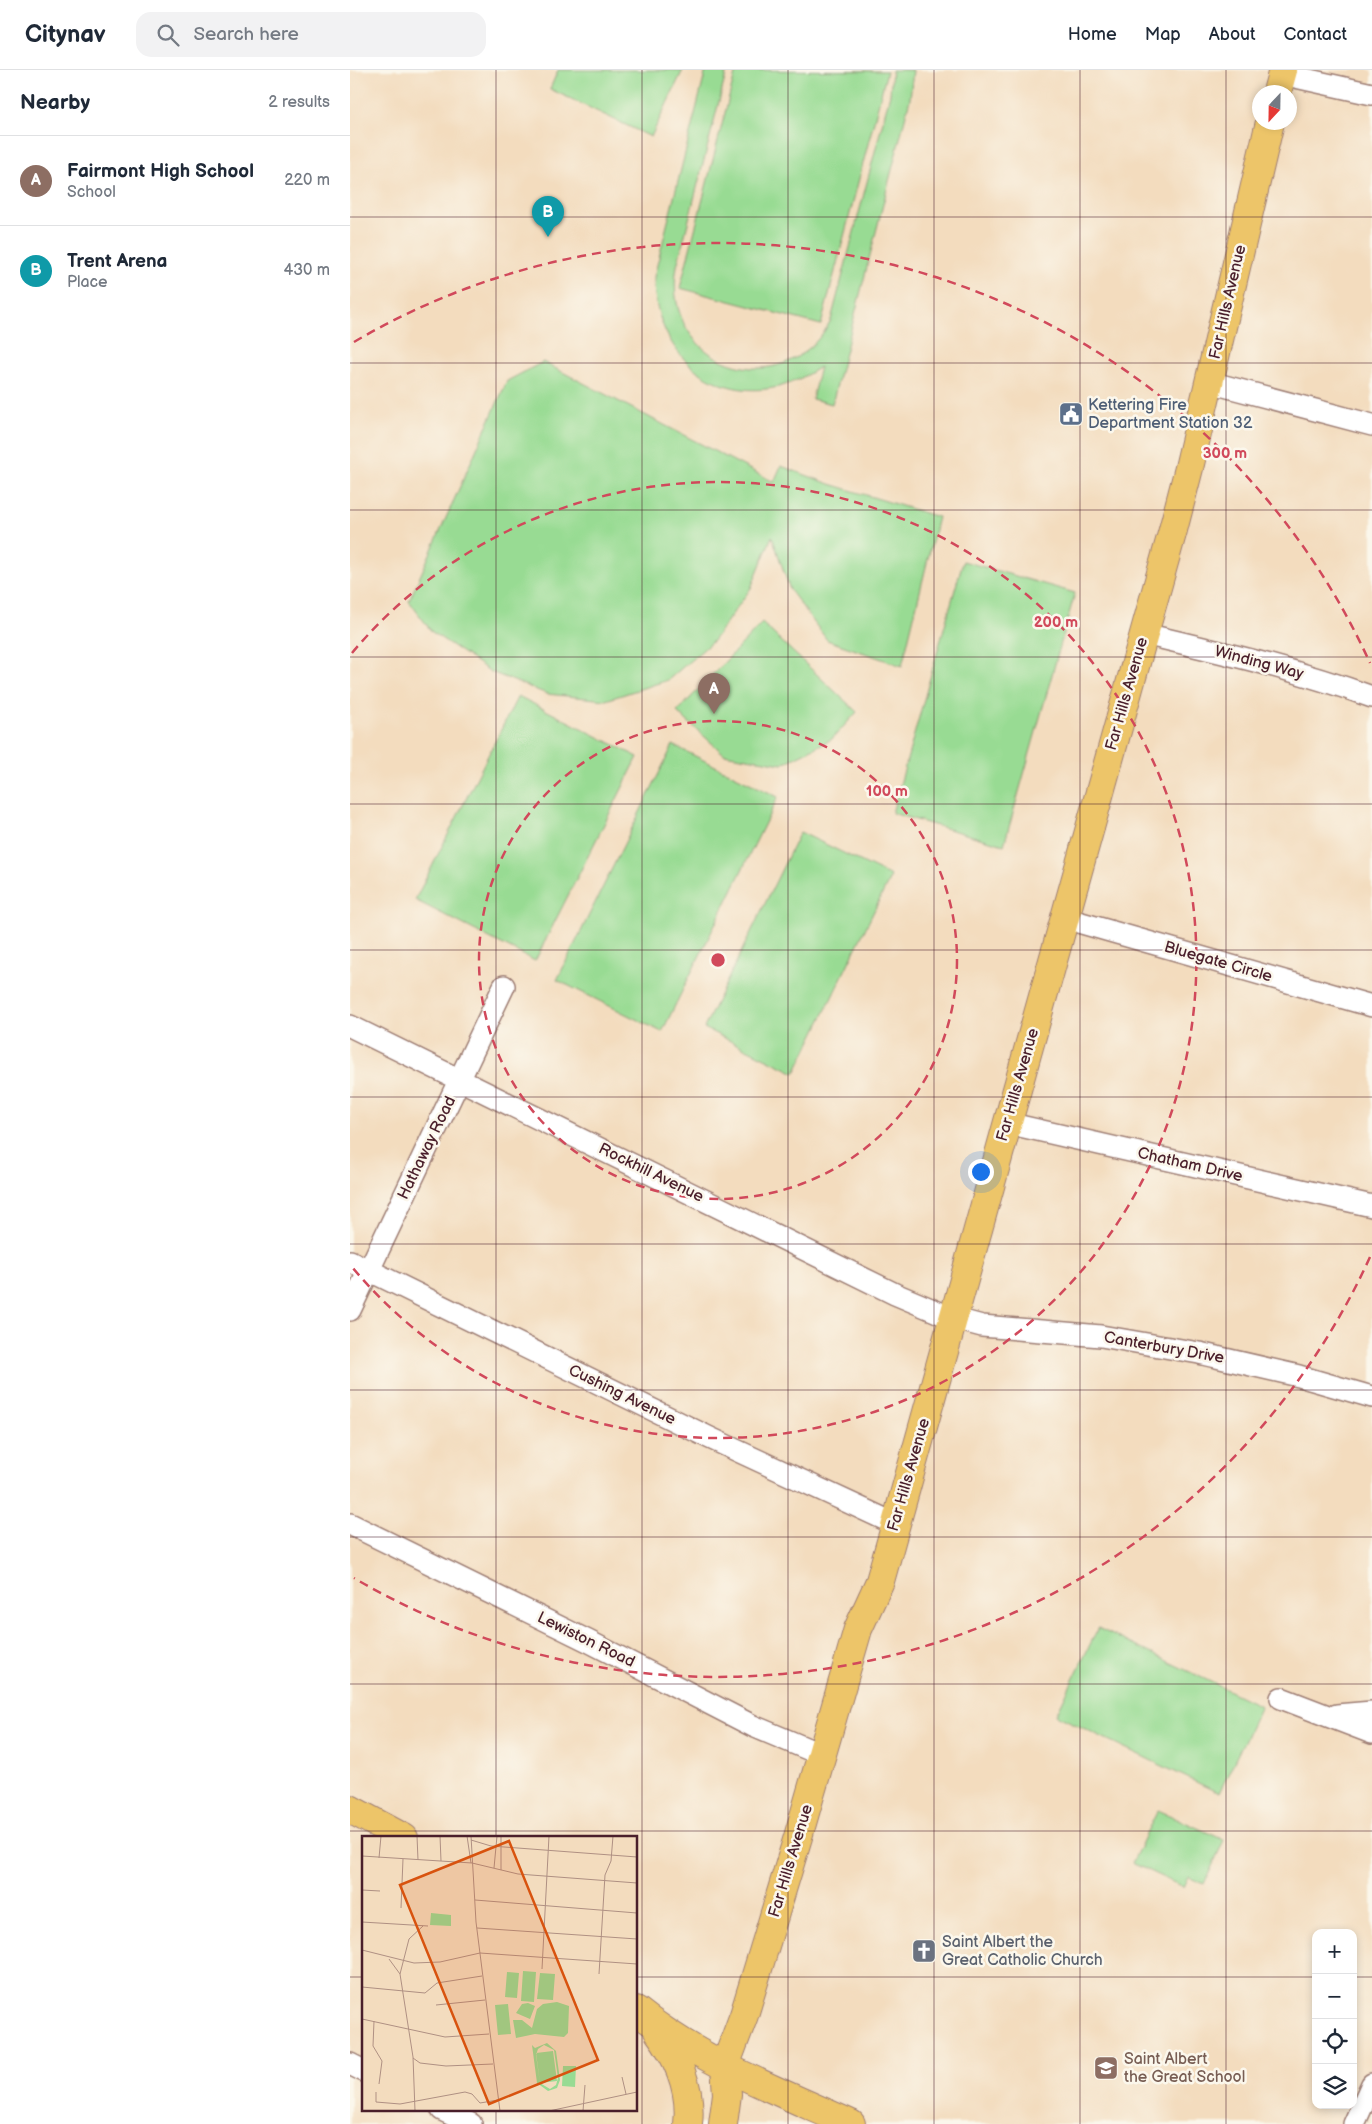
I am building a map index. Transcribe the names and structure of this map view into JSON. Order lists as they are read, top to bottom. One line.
{"streets":{"main road":["Far Hills Avenue"],"street":["Winding Way","Bluegate Circle","Hathaway Road","Chatham Drive","Rockhill Avenue","Canterbury Drive","Cushing Avenue","Lewiston Road"]},"crossings":[["Far Hills Avenue","Winding Way"],["Far Hills Avenue","Bluegate Circle"],["Far Hills Avenue","Chatham Drive"],["Far Hills Avenue","Rockhill Avenue"],["Far Hills Avenue","Canterbury Drive"],["Far Hills Avenue","Cushing Avenue"],["Far Hills Avenue","Lewiston Road"],["Hathaway Road","Rockhill Avenue"],["Hathaway Road","Cushing Avenue"],["Rockhill Avenue","Canterbury Drive"]],"places":{"public building":["Kettering Fire Department Station 32"],"church":["Saint Albert the Great Catholic Church"],"school or university":["Saint Albert the Great School"]},"north":"bottom","page":{"header":"Citynav","search":"Search here","nav":["Home","Map","About","Contact"],"heading":["Nearby","2 results"],"list":[{"mark":"A","name":"Fairmont High School","note":"School","value":"220 m"},{"mark":"B","name":"Trent Arena","note":"Place","value":"430 m"}],"pins":["B","A"],"map_buttons":["+","−"]},"rings":["300 m","200 m","100 m"]}
